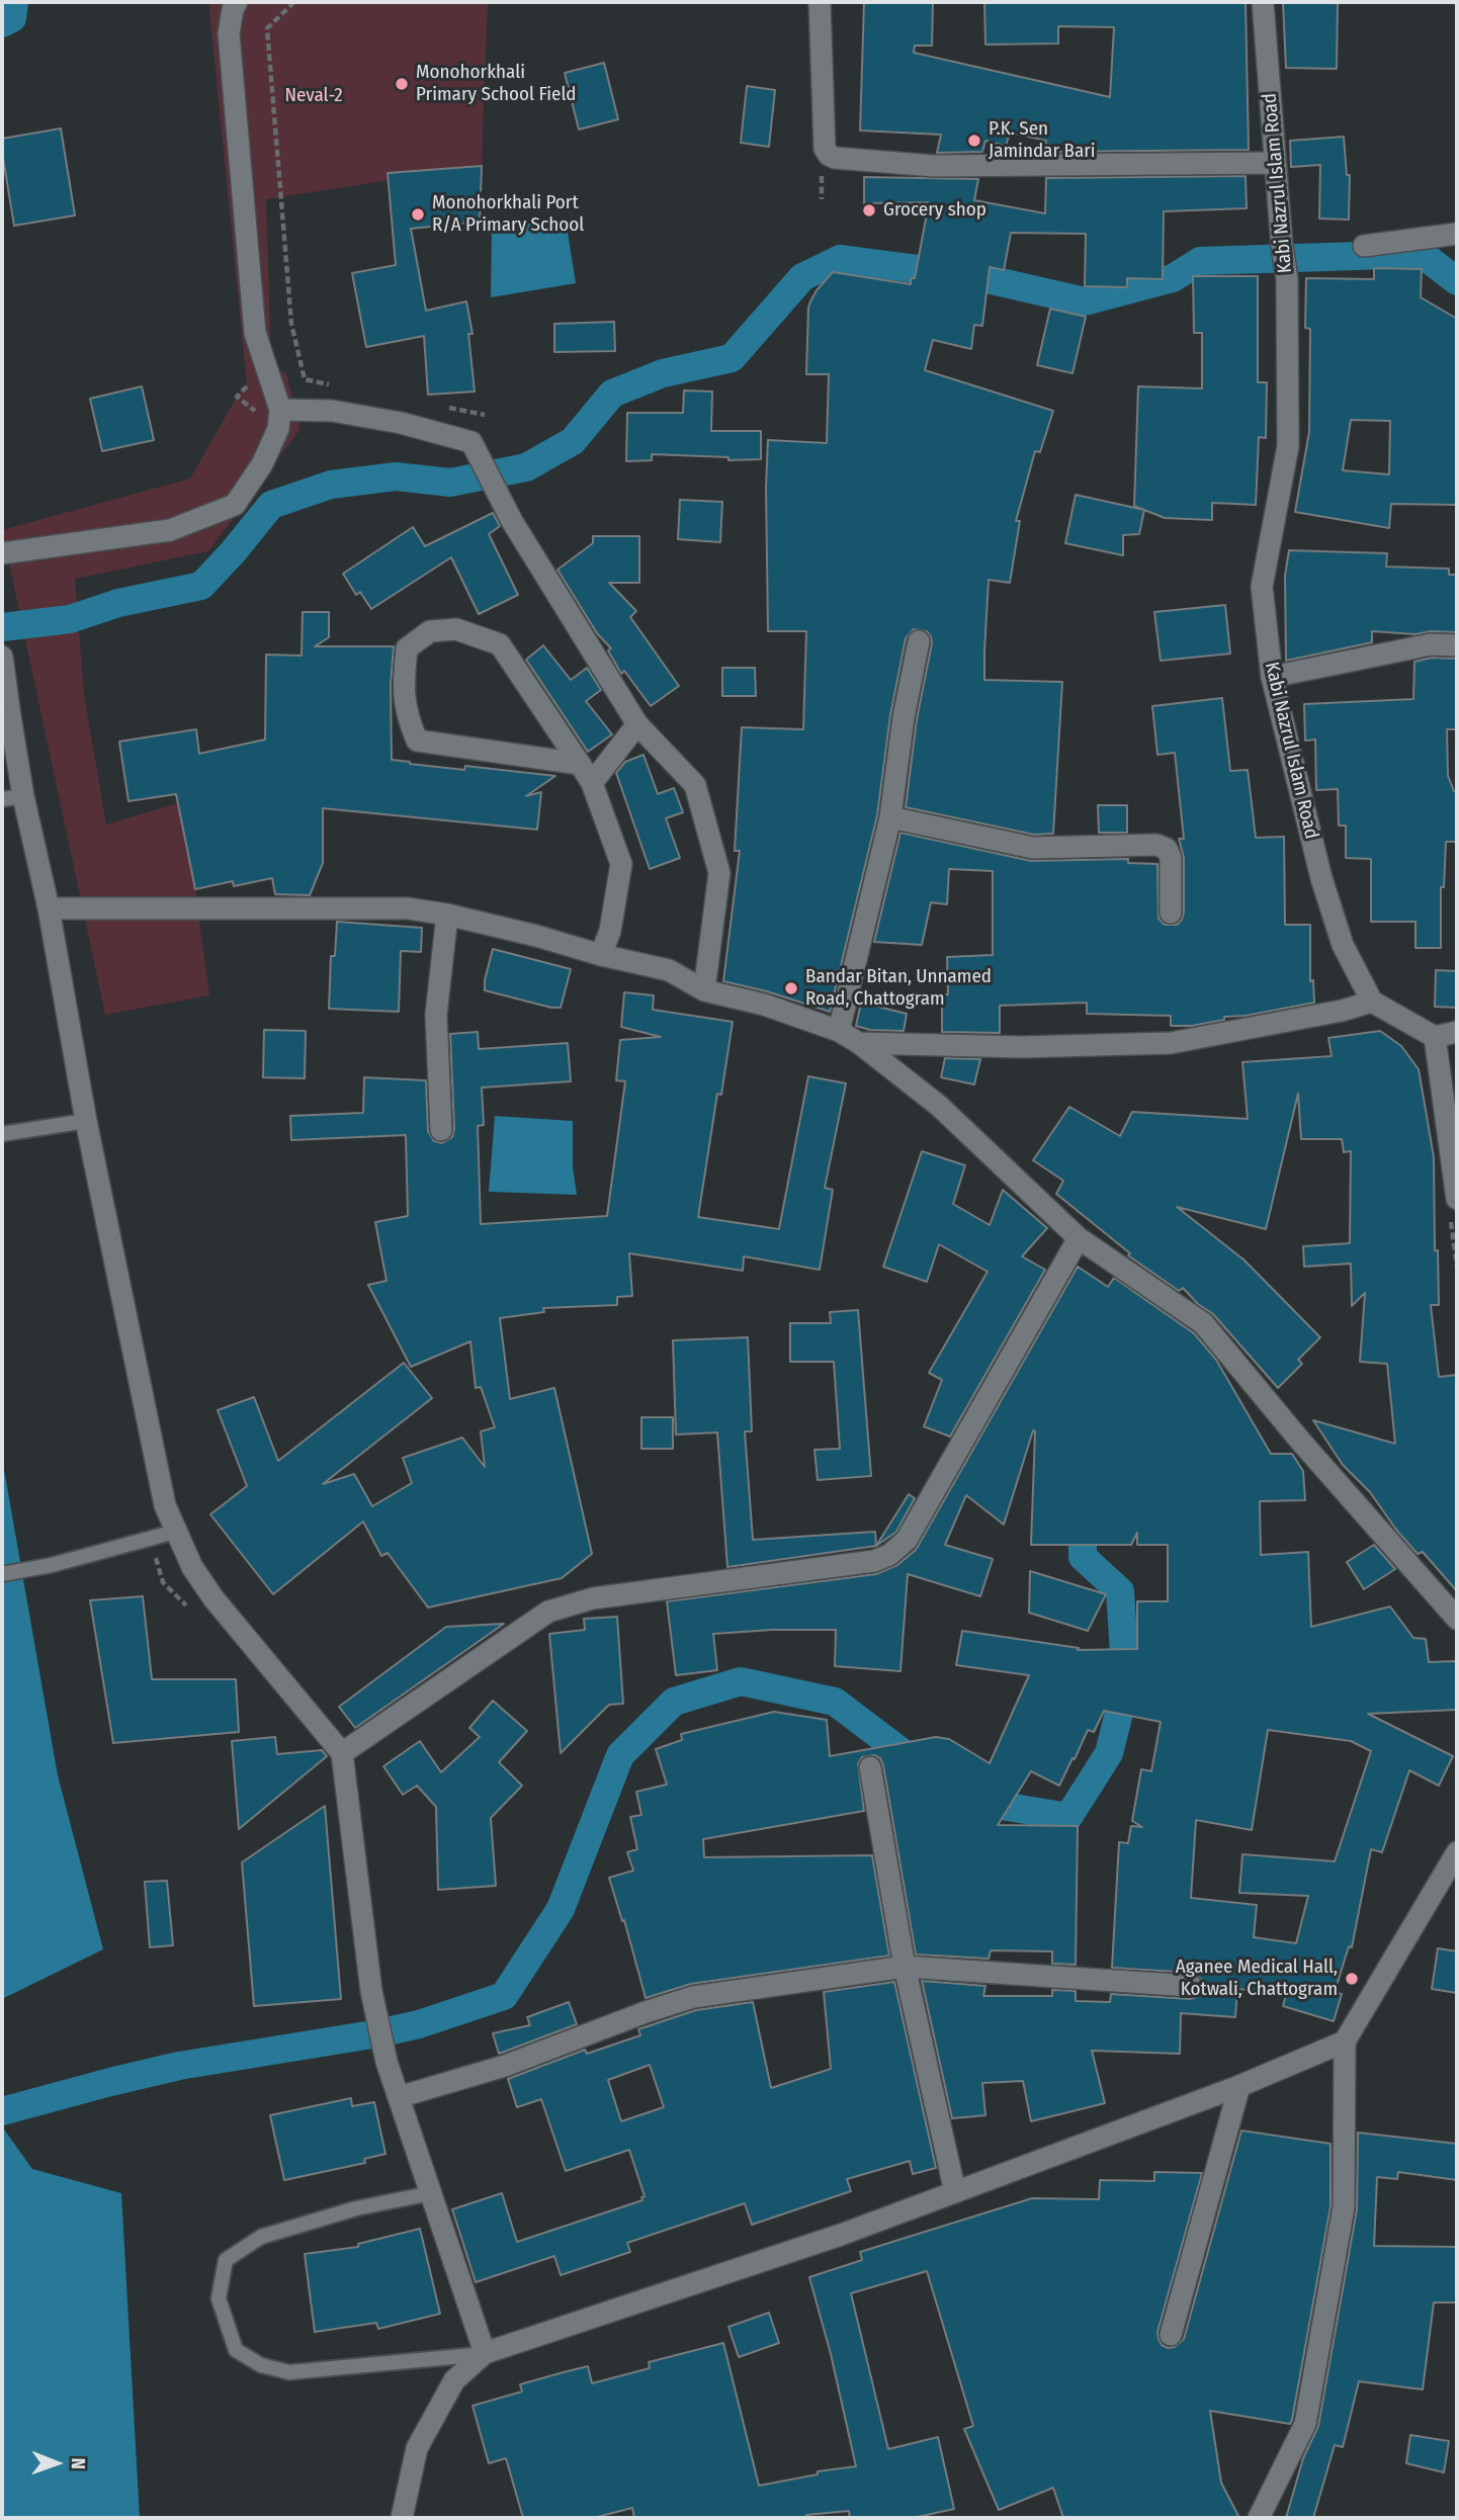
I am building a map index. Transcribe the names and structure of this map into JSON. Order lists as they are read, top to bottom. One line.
{"streets":{"street":["Kabi Nazrul Islam Road"]},"parks":["Neval-2"],"places":["Monohorkhali Primary School Field","P.K. Sen Jamindar Bari","Grocery shop","Monohorkhali Port R/A Primary School","Bandar Bitan, Unnamed Road, Chattogram","Aganee Medical Hall, Kotwali, Chattogram"],"north":"right"}
